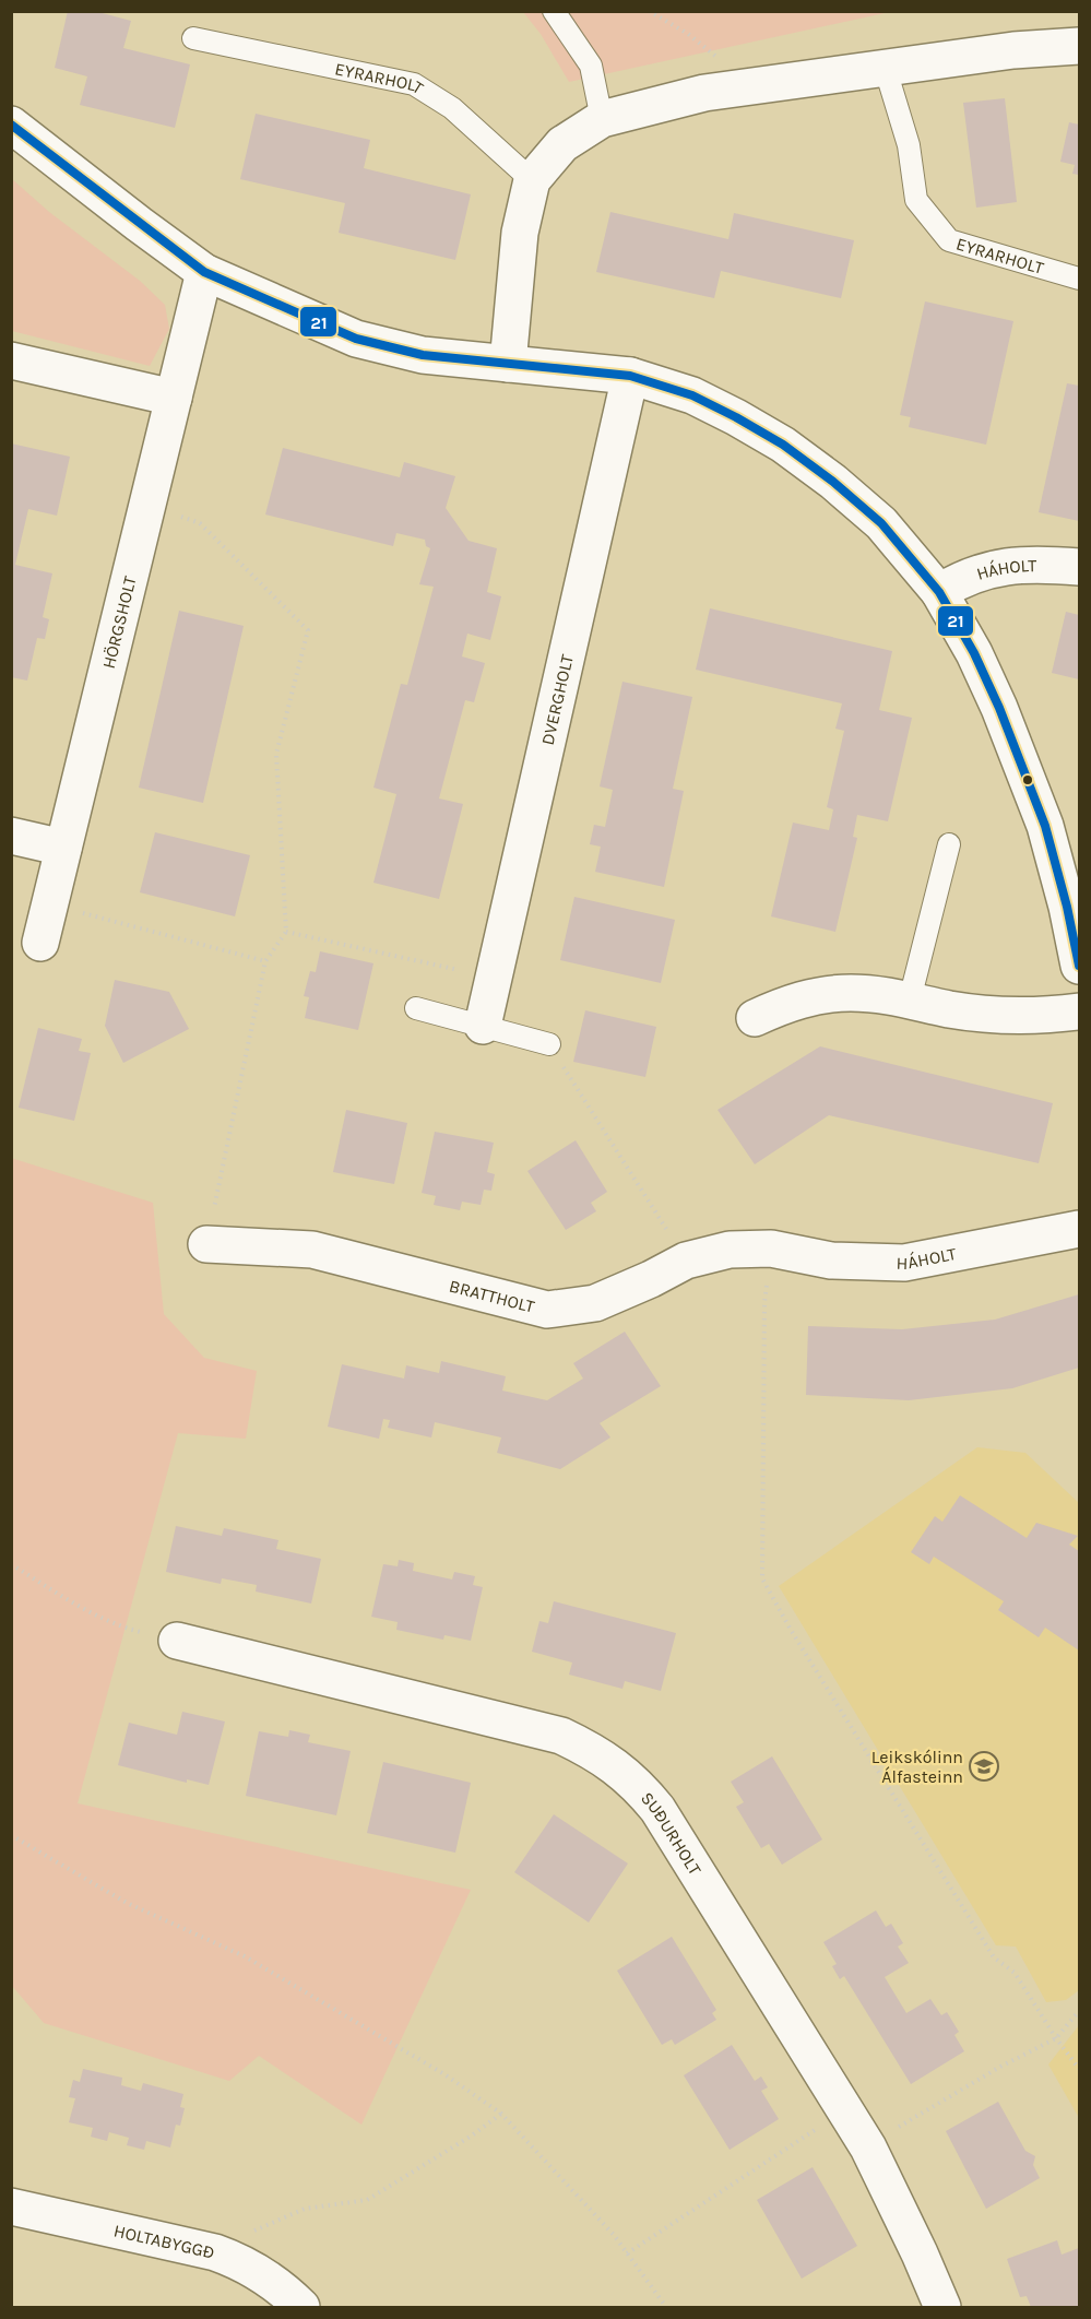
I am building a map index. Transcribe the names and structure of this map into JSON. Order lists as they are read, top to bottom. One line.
{"streets":{"street":["HÁHOLT","HÖRGSHOLT","DVERGHOLT","BRATTHOLT","SUÐURHOLT","HOLTABYGGÐ"],"lane":["EYRARHOLT"]},"crossings":[["HÁHOLT","BRATTHOLT"]],"places":{"school or university":["Leikskólinn Álfasteinn"]},"lines":["transit line 21"]}
